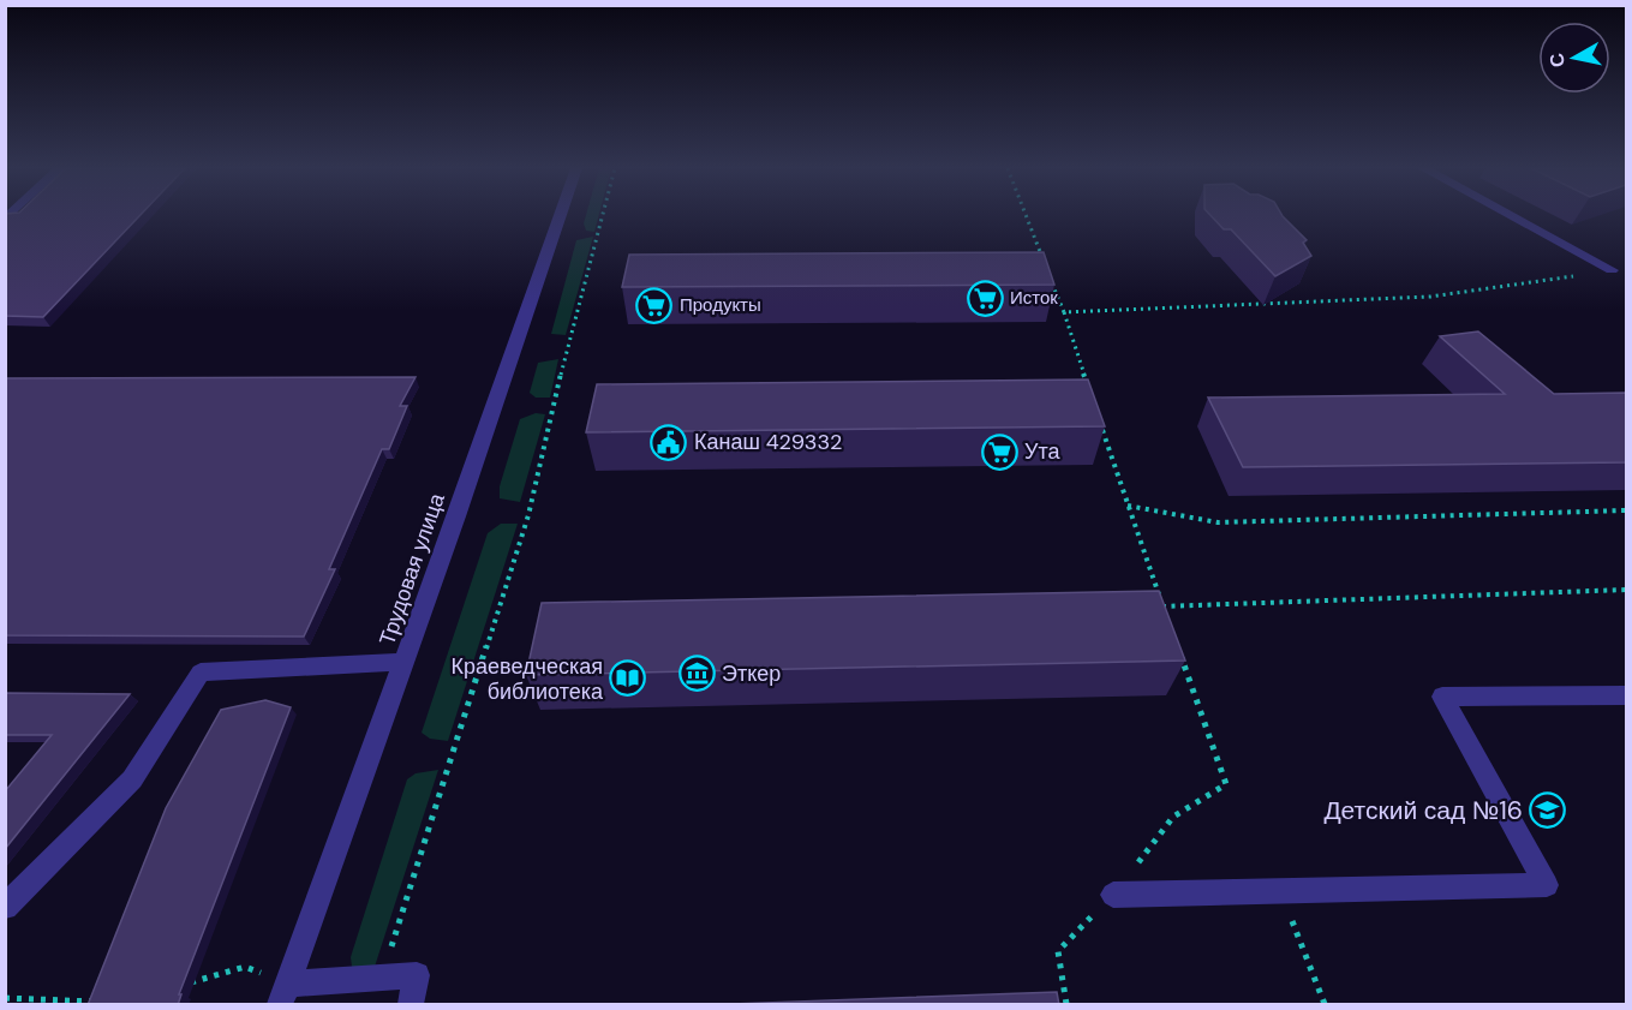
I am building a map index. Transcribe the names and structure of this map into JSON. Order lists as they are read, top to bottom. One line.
{"streets":{"street":["Трудовая улица"]},"places":{"supermarket":["Исток","Продукты","Ута"],"public building":["Канаш 429332"],"museum":["Эткер"],"library":["Краеведческая библиотека"],"school or university":["Детский сад №16"]},"north":"left"}
